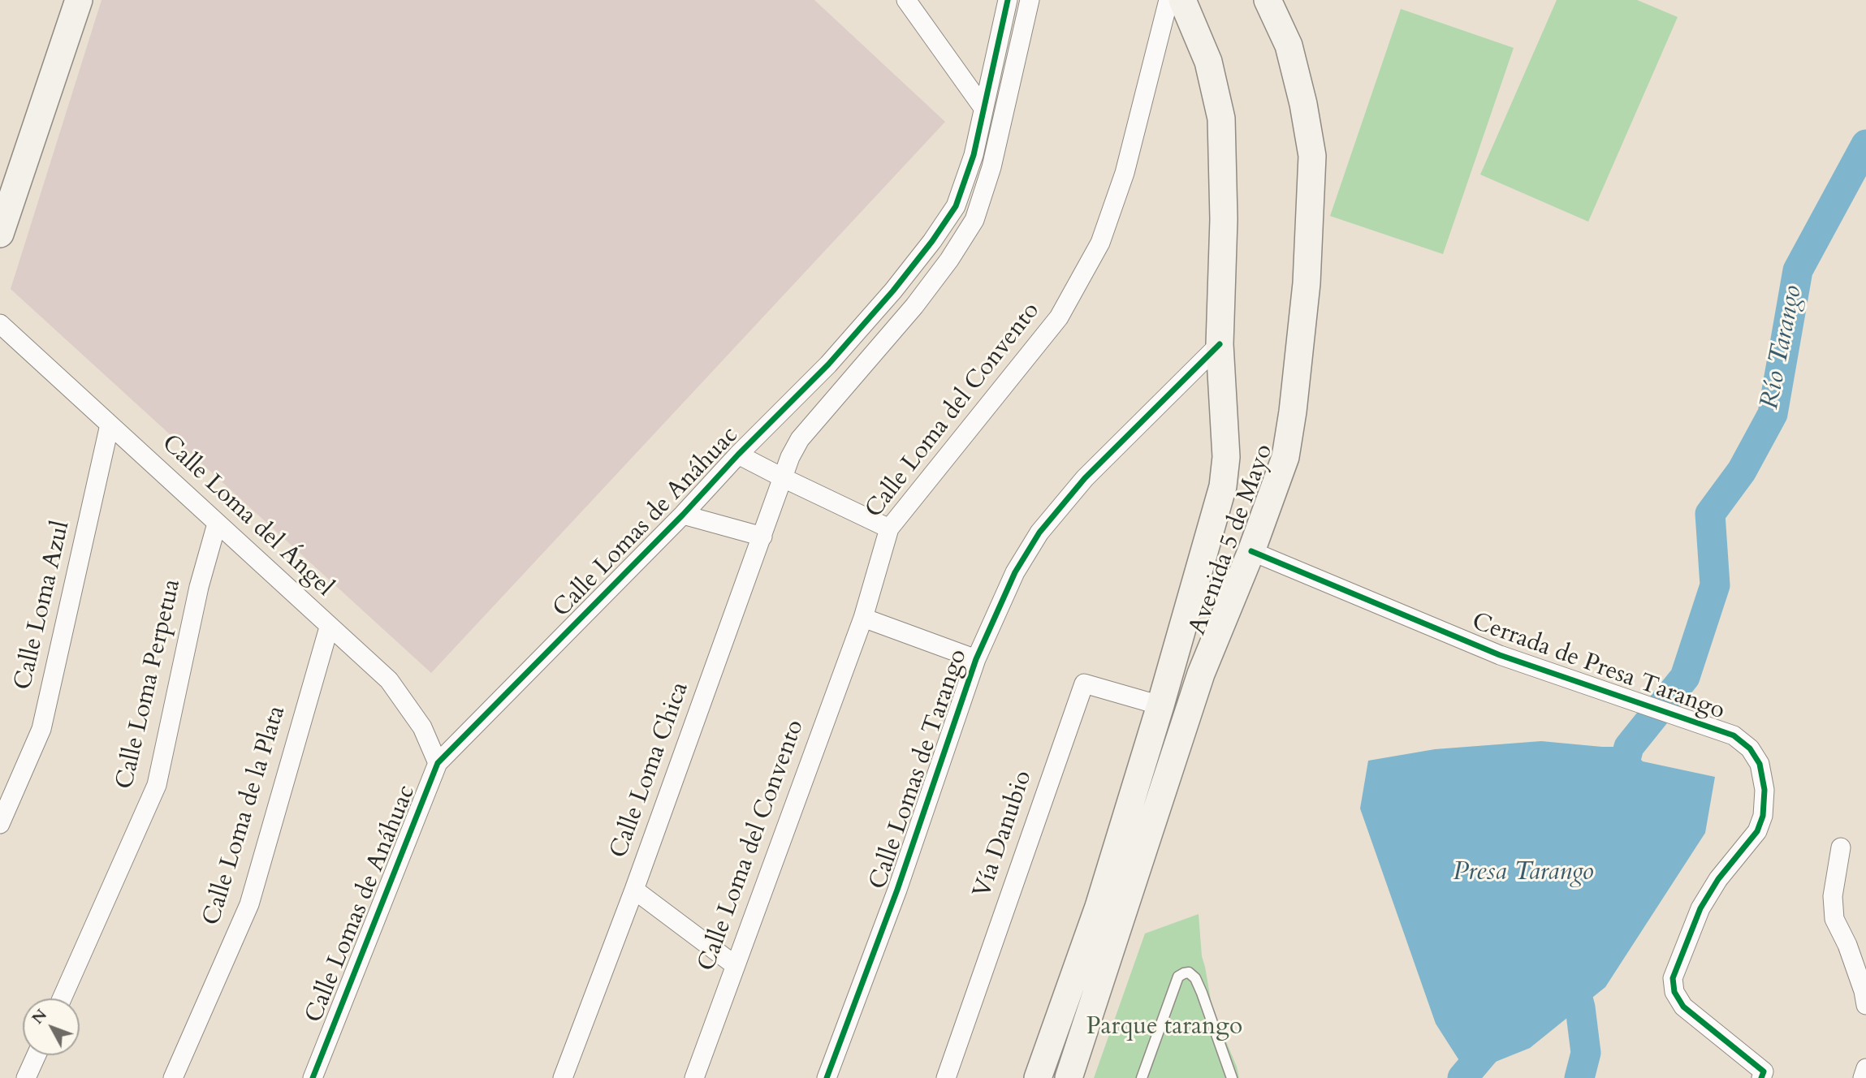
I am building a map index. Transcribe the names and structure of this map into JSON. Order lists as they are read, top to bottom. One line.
{"streets":{"main road":["Avenida 5 de Mayo"],"street":["Calle Loma del Convento","Calle Loma del Ángel","Calle Lomas de Anáhuac","Calle Loma Azul","Cerrada de Presa Tarango","Calle Loma Perpetua","Calle Lomas de Tarango","Calle Loma Chica","Calle Loma de la Plata","Vía Danubio"]},"crossings":[["Calle Loma del Ángel","Calle Lomas de Anáhuac"],["Calle Loma del Ángel","Calle Loma Azul"],["Calle Loma del Ángel","Calle Loma Perpetua"],["Calle Loma del Ángel","Calle Loma de la Plata"],["Avenida 5 de Mayo","Cerrada de Presa Tarango"],["Avenida 5 de Mayo","Calle Lomas de Tarango"],["Avenida 5 de Mayo","Vía Danubio"]],"water":["Río Tarango","Presa Tarango"],"parks":["Parque tarango"],"north":"top left"}
